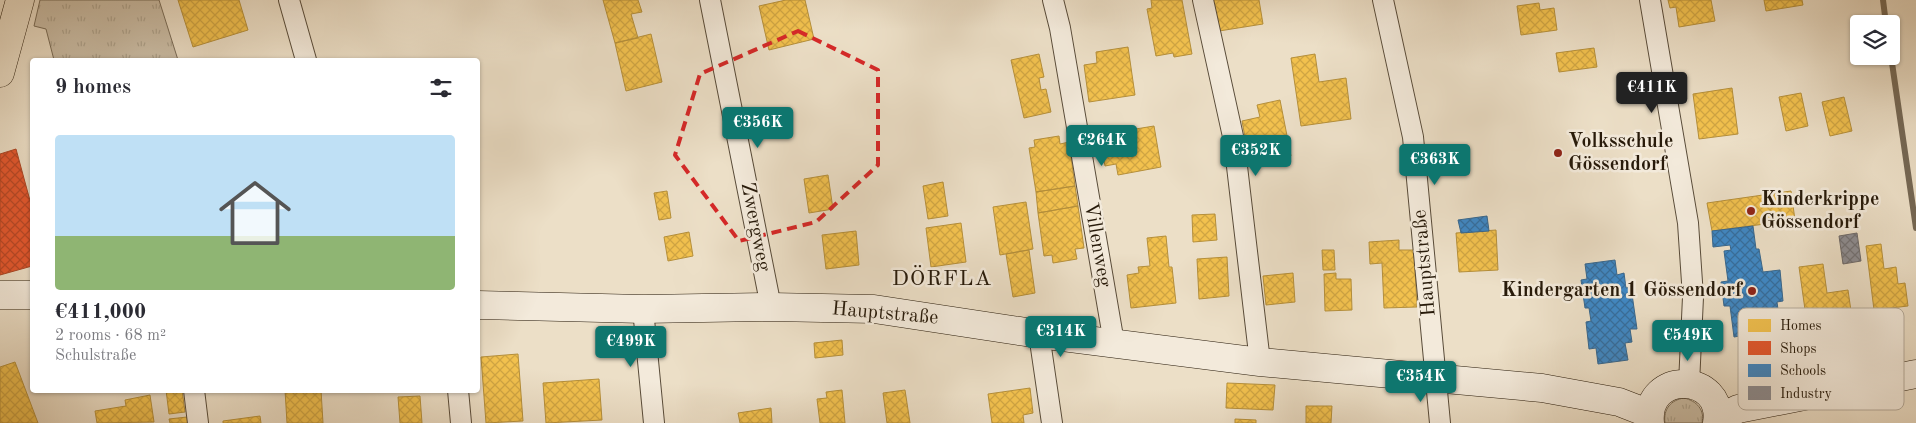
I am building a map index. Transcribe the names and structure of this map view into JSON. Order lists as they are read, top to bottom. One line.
{"streets":{"main road":["Hauptstraße"],"street":["Zwergweg","Villenweg"]},"crossings":[["Zwergweg","Hauptstraße"],["Villenweg","Hauptstraße"]],"districts":["DÖRFLA"],"places":["Volksschule Gössendorf","Kinderkrippe Gössendorf","Kindergarten 1 Gössendorf"],"legend":["Homes","Shops","Schools","Industry"],"page":{"heading":"9 homes","price":["€411K","€356K","€264K","€352K","€363K","€314K","€549K","€499K","€354K"],"list":[{"name":"€411,000","note":"2 rooms · 68 m² · Schulstraße"}]}}
